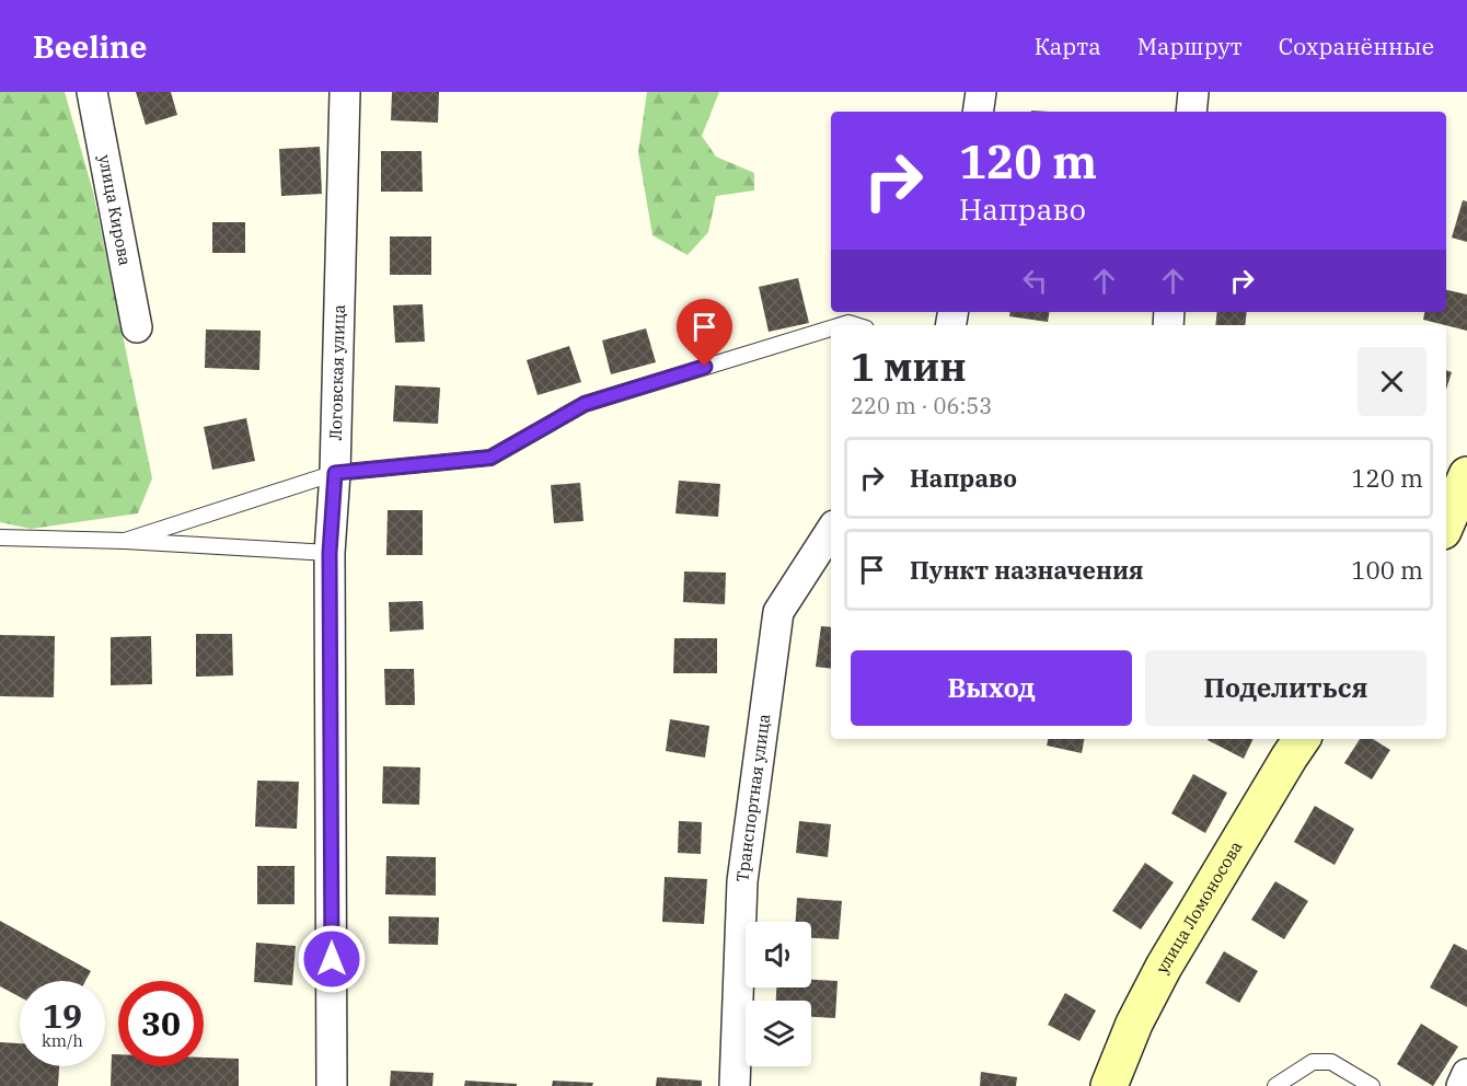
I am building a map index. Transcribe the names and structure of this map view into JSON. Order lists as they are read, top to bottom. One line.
{"streets":{"main road":["улица Ломоносова"],"street":["улица Кирова","Логовская улица","Транспортная улица"]},"page":{"header":"Beeline","nav":["Карта","Маршрут","Сохранённые"],"turn":["120 m","Направо"],"heading":["1 мин","220 m · 06:53"],"list":[{"name":"Направо","value":"120 m"},{"name":"Пункт назначения","value":"100 m"}],"buttons":["Выход","Поделиться"],"speed":"19 km/h","limit":"30"}}
